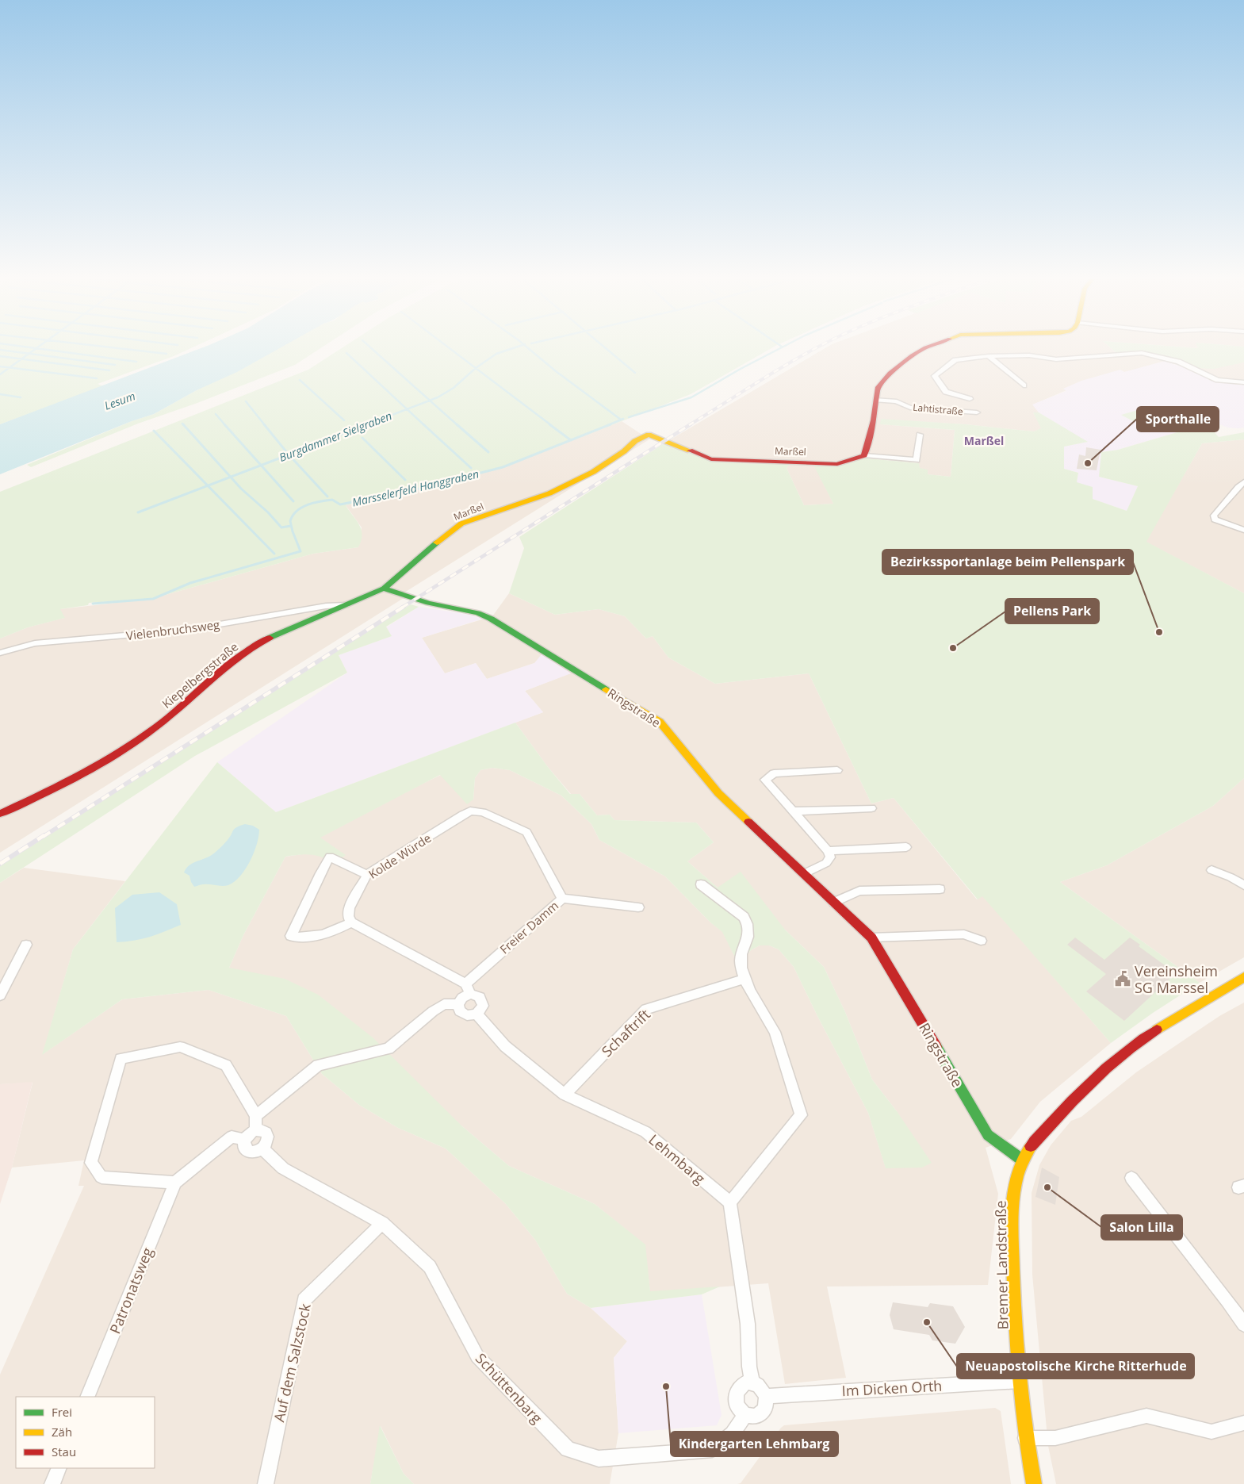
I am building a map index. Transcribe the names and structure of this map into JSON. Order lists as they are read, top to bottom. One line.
{"streets":{"street":["Lahtistraße","Marßel","Vielenbruchsweg","Kiepelbergstraße","Ringstraße","Kolde Würde","Freier Damm","Schaftrift","Lehmbarg","Bremer Landstraße","Patronatsweg","Auf dem Salzstock","Schüttenbarg","Im Dicken Orth"]},"crossings":[["Marßel","Kiepelbergstraße"],["Vielenbruchsweg","Kiepelbergstraße"],["Kiepelbergstraße","Ringstraße"],["Ringstraße","Bremer Landstraße"],["Kolde Würde","Freier Damm"],["Schaftrift","Lehmbarg"],["Bremer Landstraße","Im Dicken Orth"],["Auf dem Salzstock","Schüttenbarg"],["Schüttenbarg","Im Dicken Orth"]],"districts":["Marßel"],"water":["Lesum","Burgdammer Sielgraben","Marsselerfeld Hanggraben"],"places":{"other":["Sporthalle","Bezirkssportanlage beim Pellenspark","Pellens Park","Salon Lilla","Neuapostolische Kirche Ritterhude","Kindergarten Lehmbarg"],"public building":["Vereinsheim SG Marssel"]},"legend":["Frei","Zäh","Stau"]}
